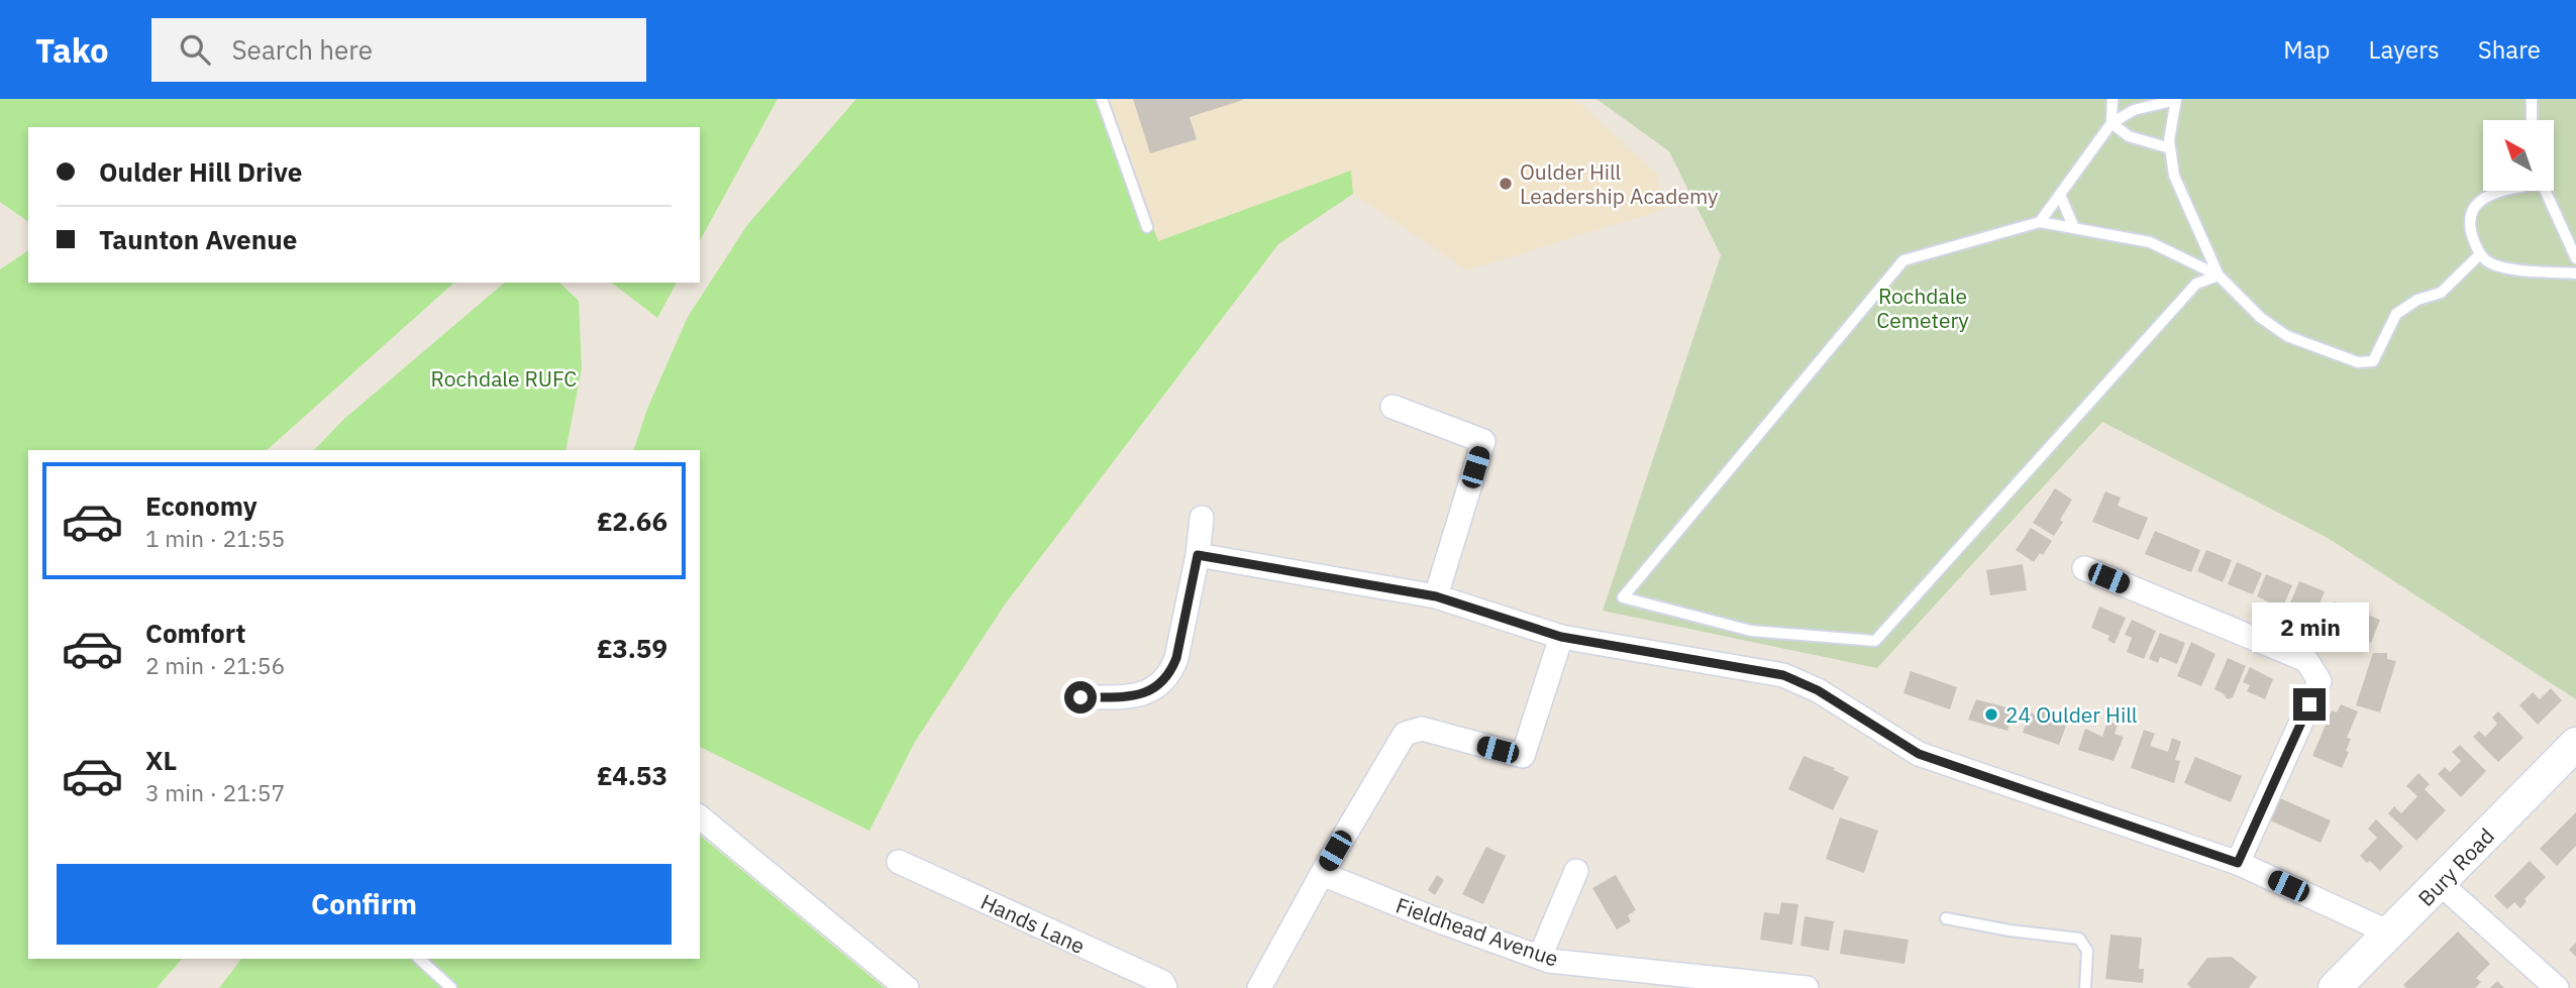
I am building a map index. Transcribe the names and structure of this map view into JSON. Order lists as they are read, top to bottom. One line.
{"streets":{"main road":["Bury Road"],"street":["Hands Lane","Fieldhead Avenue"]},"parks":["Rochdale Cemetery","Rochdale RUFC"],"places":["Oulder Hill Leadership Academy","24 Oulder Hill"],"north":"top left","page":{"header":"Tako","search":"Search here","nav":["Map","Layers","Share"],"banner":["Oulder Hill Drive","Taunton Avenue"],"list":[{"name":"Economy","note":"1 min · 21:55","value":"£2.66"},{"name":"Comfort","note":"2 min · 21:56","value":"£3.59"},{"name":"XL","note":"3 min · 21:57","value":"£4.53"}],"bubble":"2 min","buttons":"Confirm"}}
